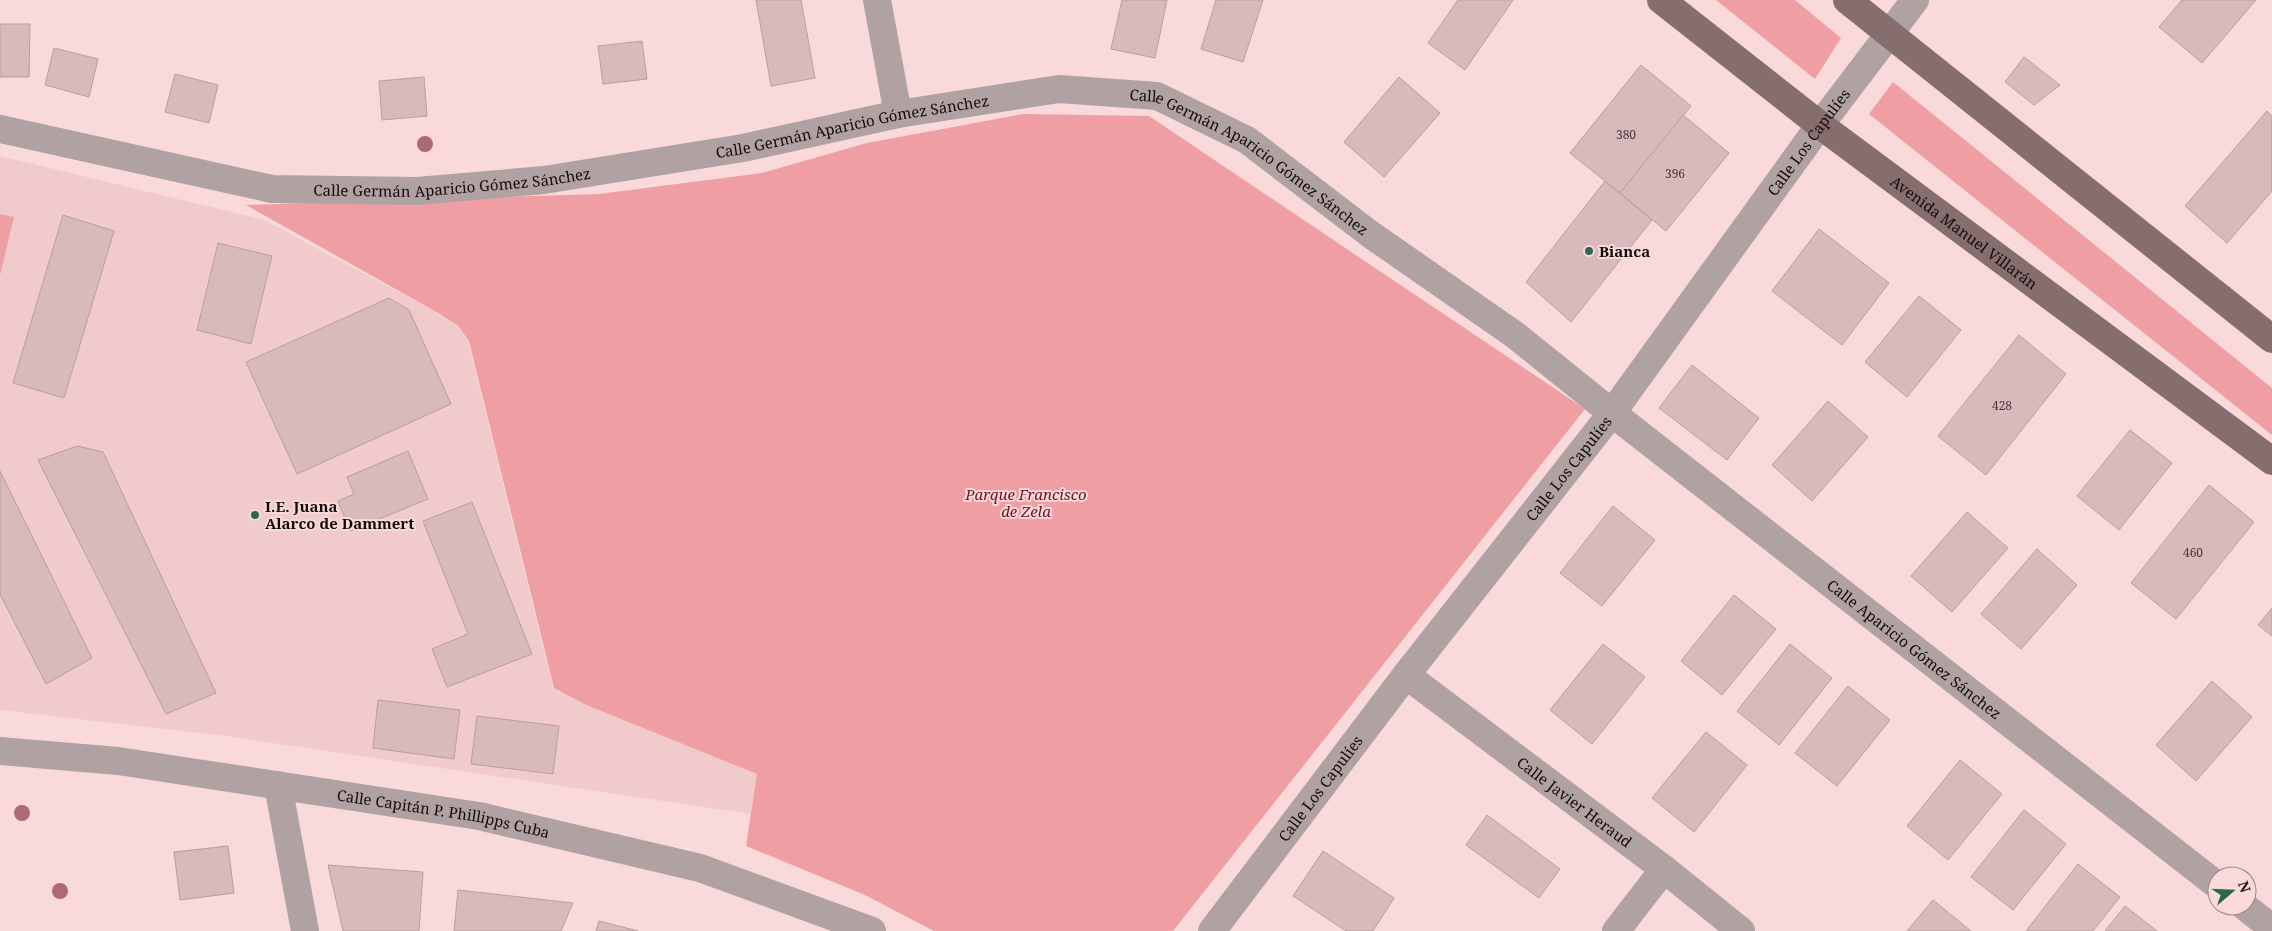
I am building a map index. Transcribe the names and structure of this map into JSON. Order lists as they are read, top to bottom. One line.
{"streets":{"main road":["Avenida Manuel Villarán"],"street":["Calle Germán Aparicio Gómez Sánchez","Calle Los Capulíes","Calle Aparicio Gómez Sánchez","Calle Javier Heraud","Calle Capitán P. Phillipps Cuba"]},"crossings":[["Calle Germán Aparicio Gómez Sánchez","Calle Los Capulíes"],["Calle Germán Aparicio Gómez Sánchez","Calle Aparicio Gómez Sánchez"],["Calle Los Capulíes","Avenida Manuel Villarán"],["Calle Los Capulíes","Calle Aparicio Gómez Sánchez"],["Calle Los Capulíes","Calle Javier Heraud"]],"parks":["Parque Francisco de Zela"],"places":["Bianca","I.E. Juana Alarco de Dammert"],"house_numbers":["380","396","428","460"],"north":"right"}
